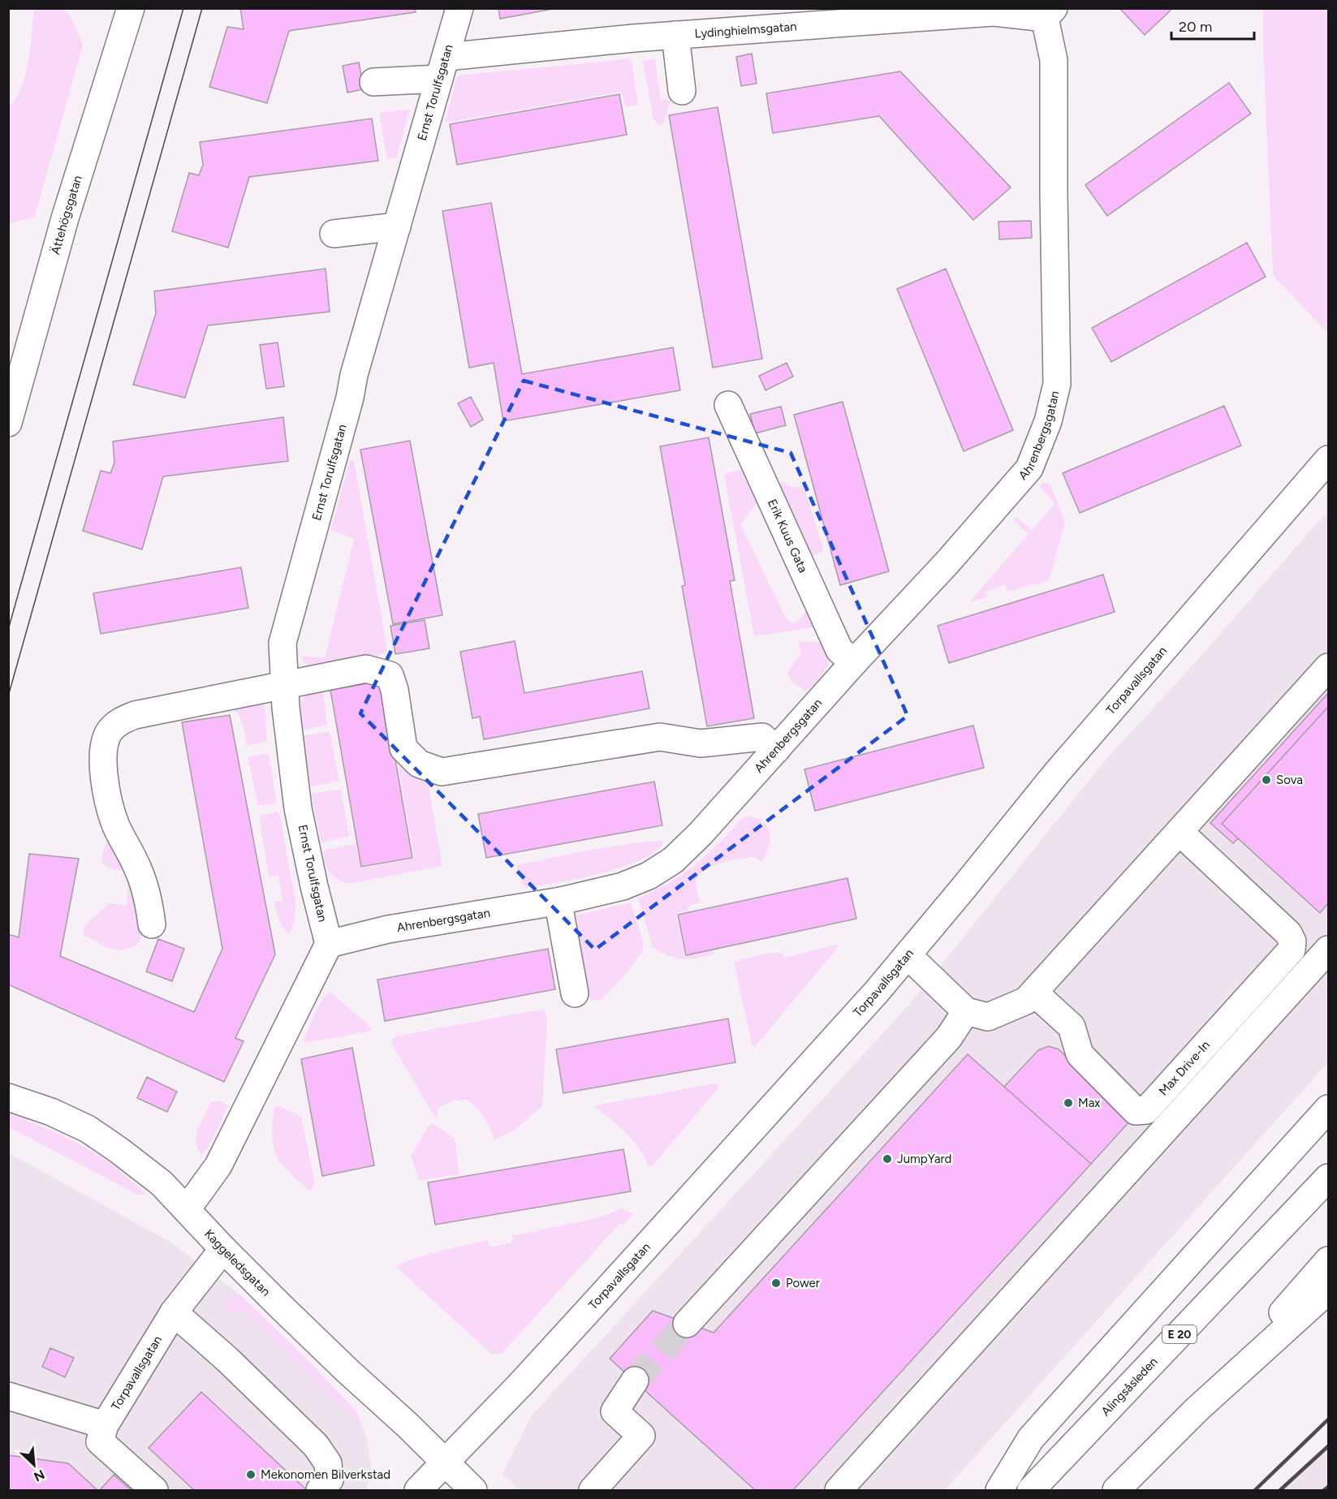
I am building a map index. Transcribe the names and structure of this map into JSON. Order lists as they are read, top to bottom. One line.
{"streets":{"main road":["Lydinghielmsgatan","Ernst Torulfsgatan","Ättehögsgatan","Ahrenbergsgatan","Erik Kuus Gata","Torpavallsgatan","Max Drive-In","Kaggeledsgatan","E 20","Alingsåsleden"]},"crossings":[["Lydinghielmsgatan","Ernst Torulfsgatan"],["Lydinghielmsgatan","Ahrenbergsgatan"],["Ernst Torulfsgatan","Ahrenbergsgatan"],["Ahrenbergsgatan","Erik Kuus Gata"],["Torpavallsgatan","Kaggeledsgatan"]],"places":["Sova","Max","JumpYard","Power","Mekonomen Bilverkstad"],"scale_bar":"20 m","north":"bottom right"}
